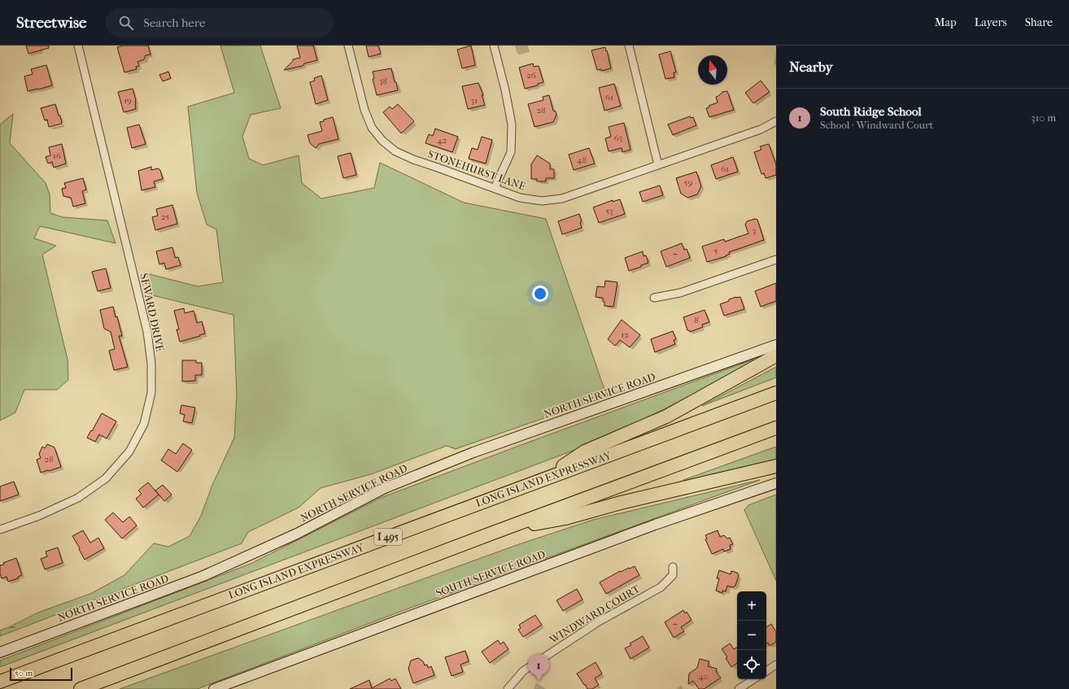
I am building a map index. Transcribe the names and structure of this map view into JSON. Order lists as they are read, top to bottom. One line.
{"streets":{"highway":["LONG ISLAND EXPRESSWAY","I 495"],"main road":["NORTH SERVICE ROAD","SOUTH SERVICE ROAD"],"street":["STONEHURST LANE","SEWARD DRIVE","WINDWARD COURT"]},"house_numbers":["26","38","61","19","31","28","63","42","16","48","61","59","53","25","3","5","7","8","12","28","7","40"],"scale_bar":"50 m","north":"top","page":{"header":"Streetwise","search":"Search here","nav":["Map","Layers","Share"],"heading":"Nearby","list":[{"mark":"1","name":"South Ridge School","note":"School · Windward Court","value":"310 m"}],"map_buttons":["+","−"],"pins":"1","scale":"50 m"}}
